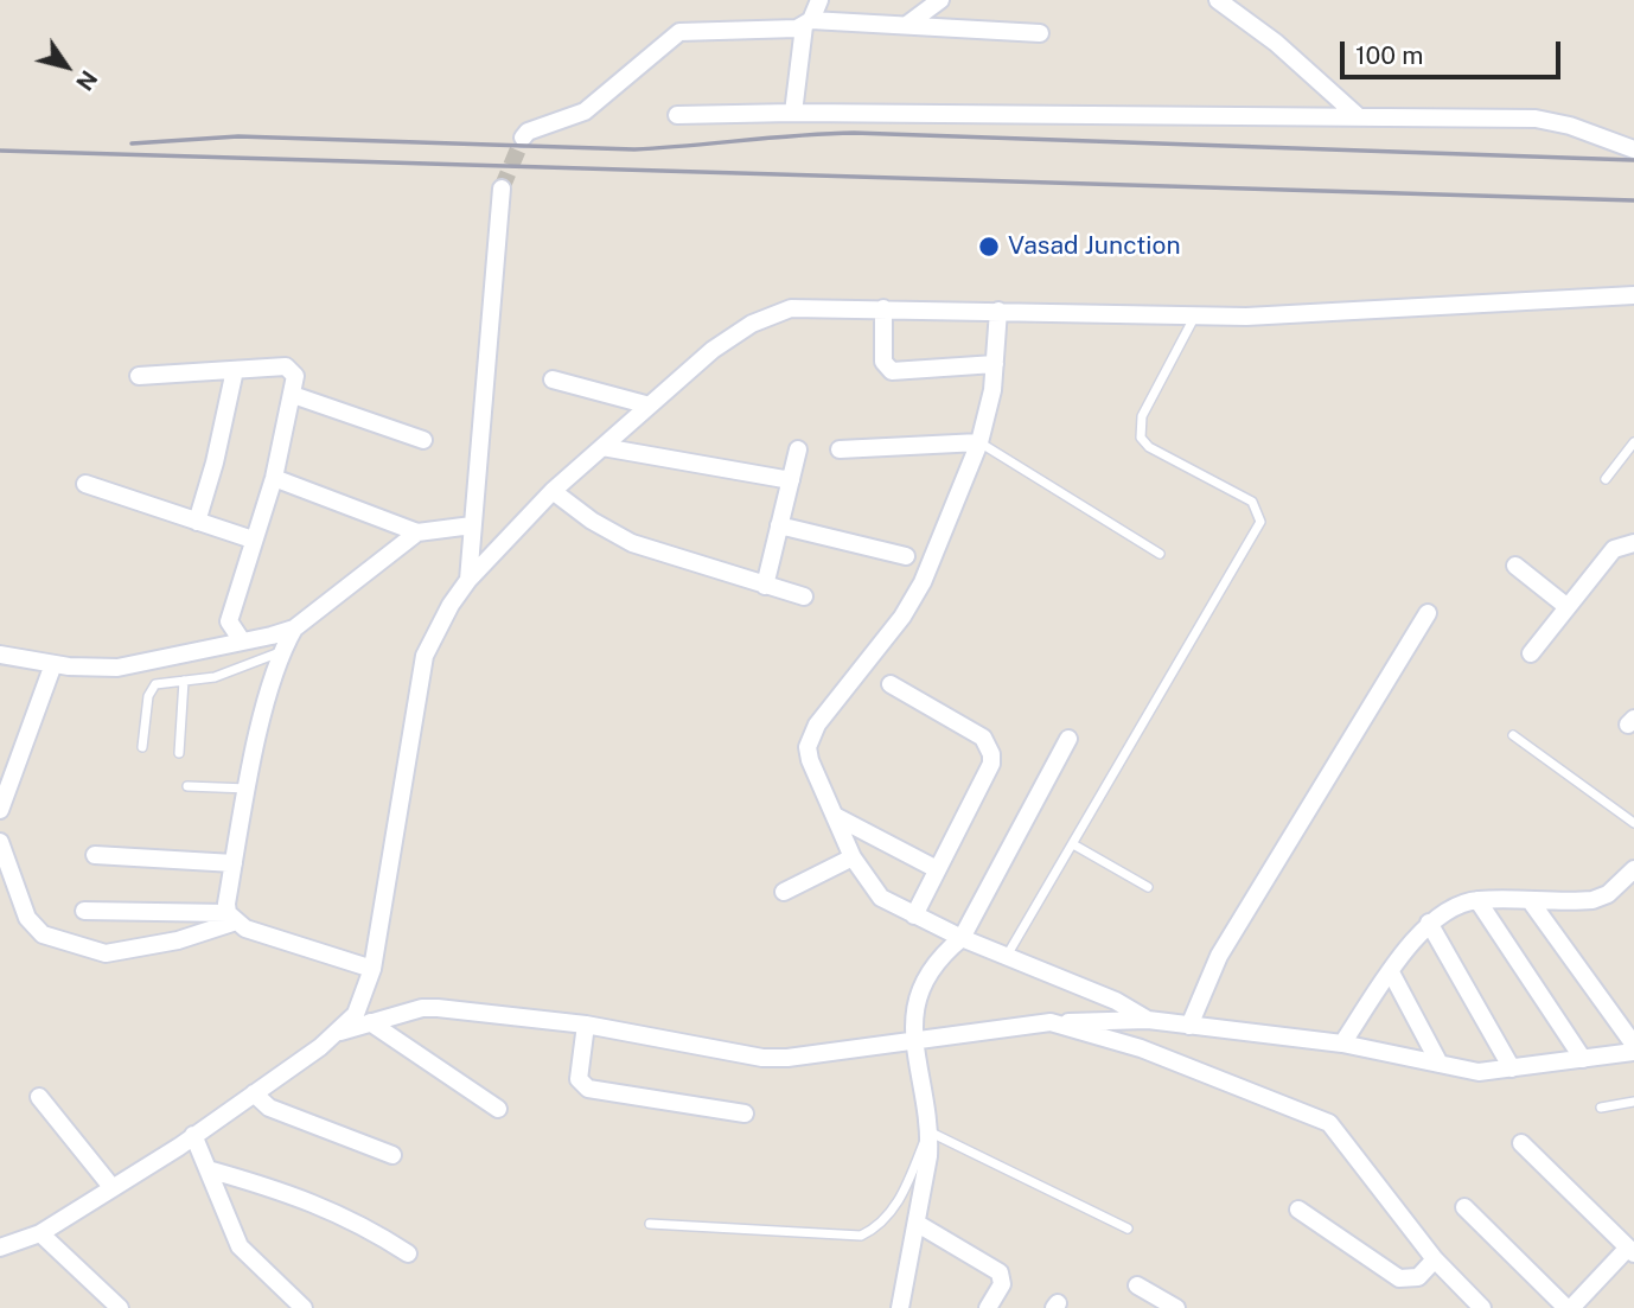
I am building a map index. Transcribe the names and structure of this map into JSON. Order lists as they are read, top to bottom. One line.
{"places":["Vasad Junction"],"scale_bar":"100 m","north":"bottom right"}
